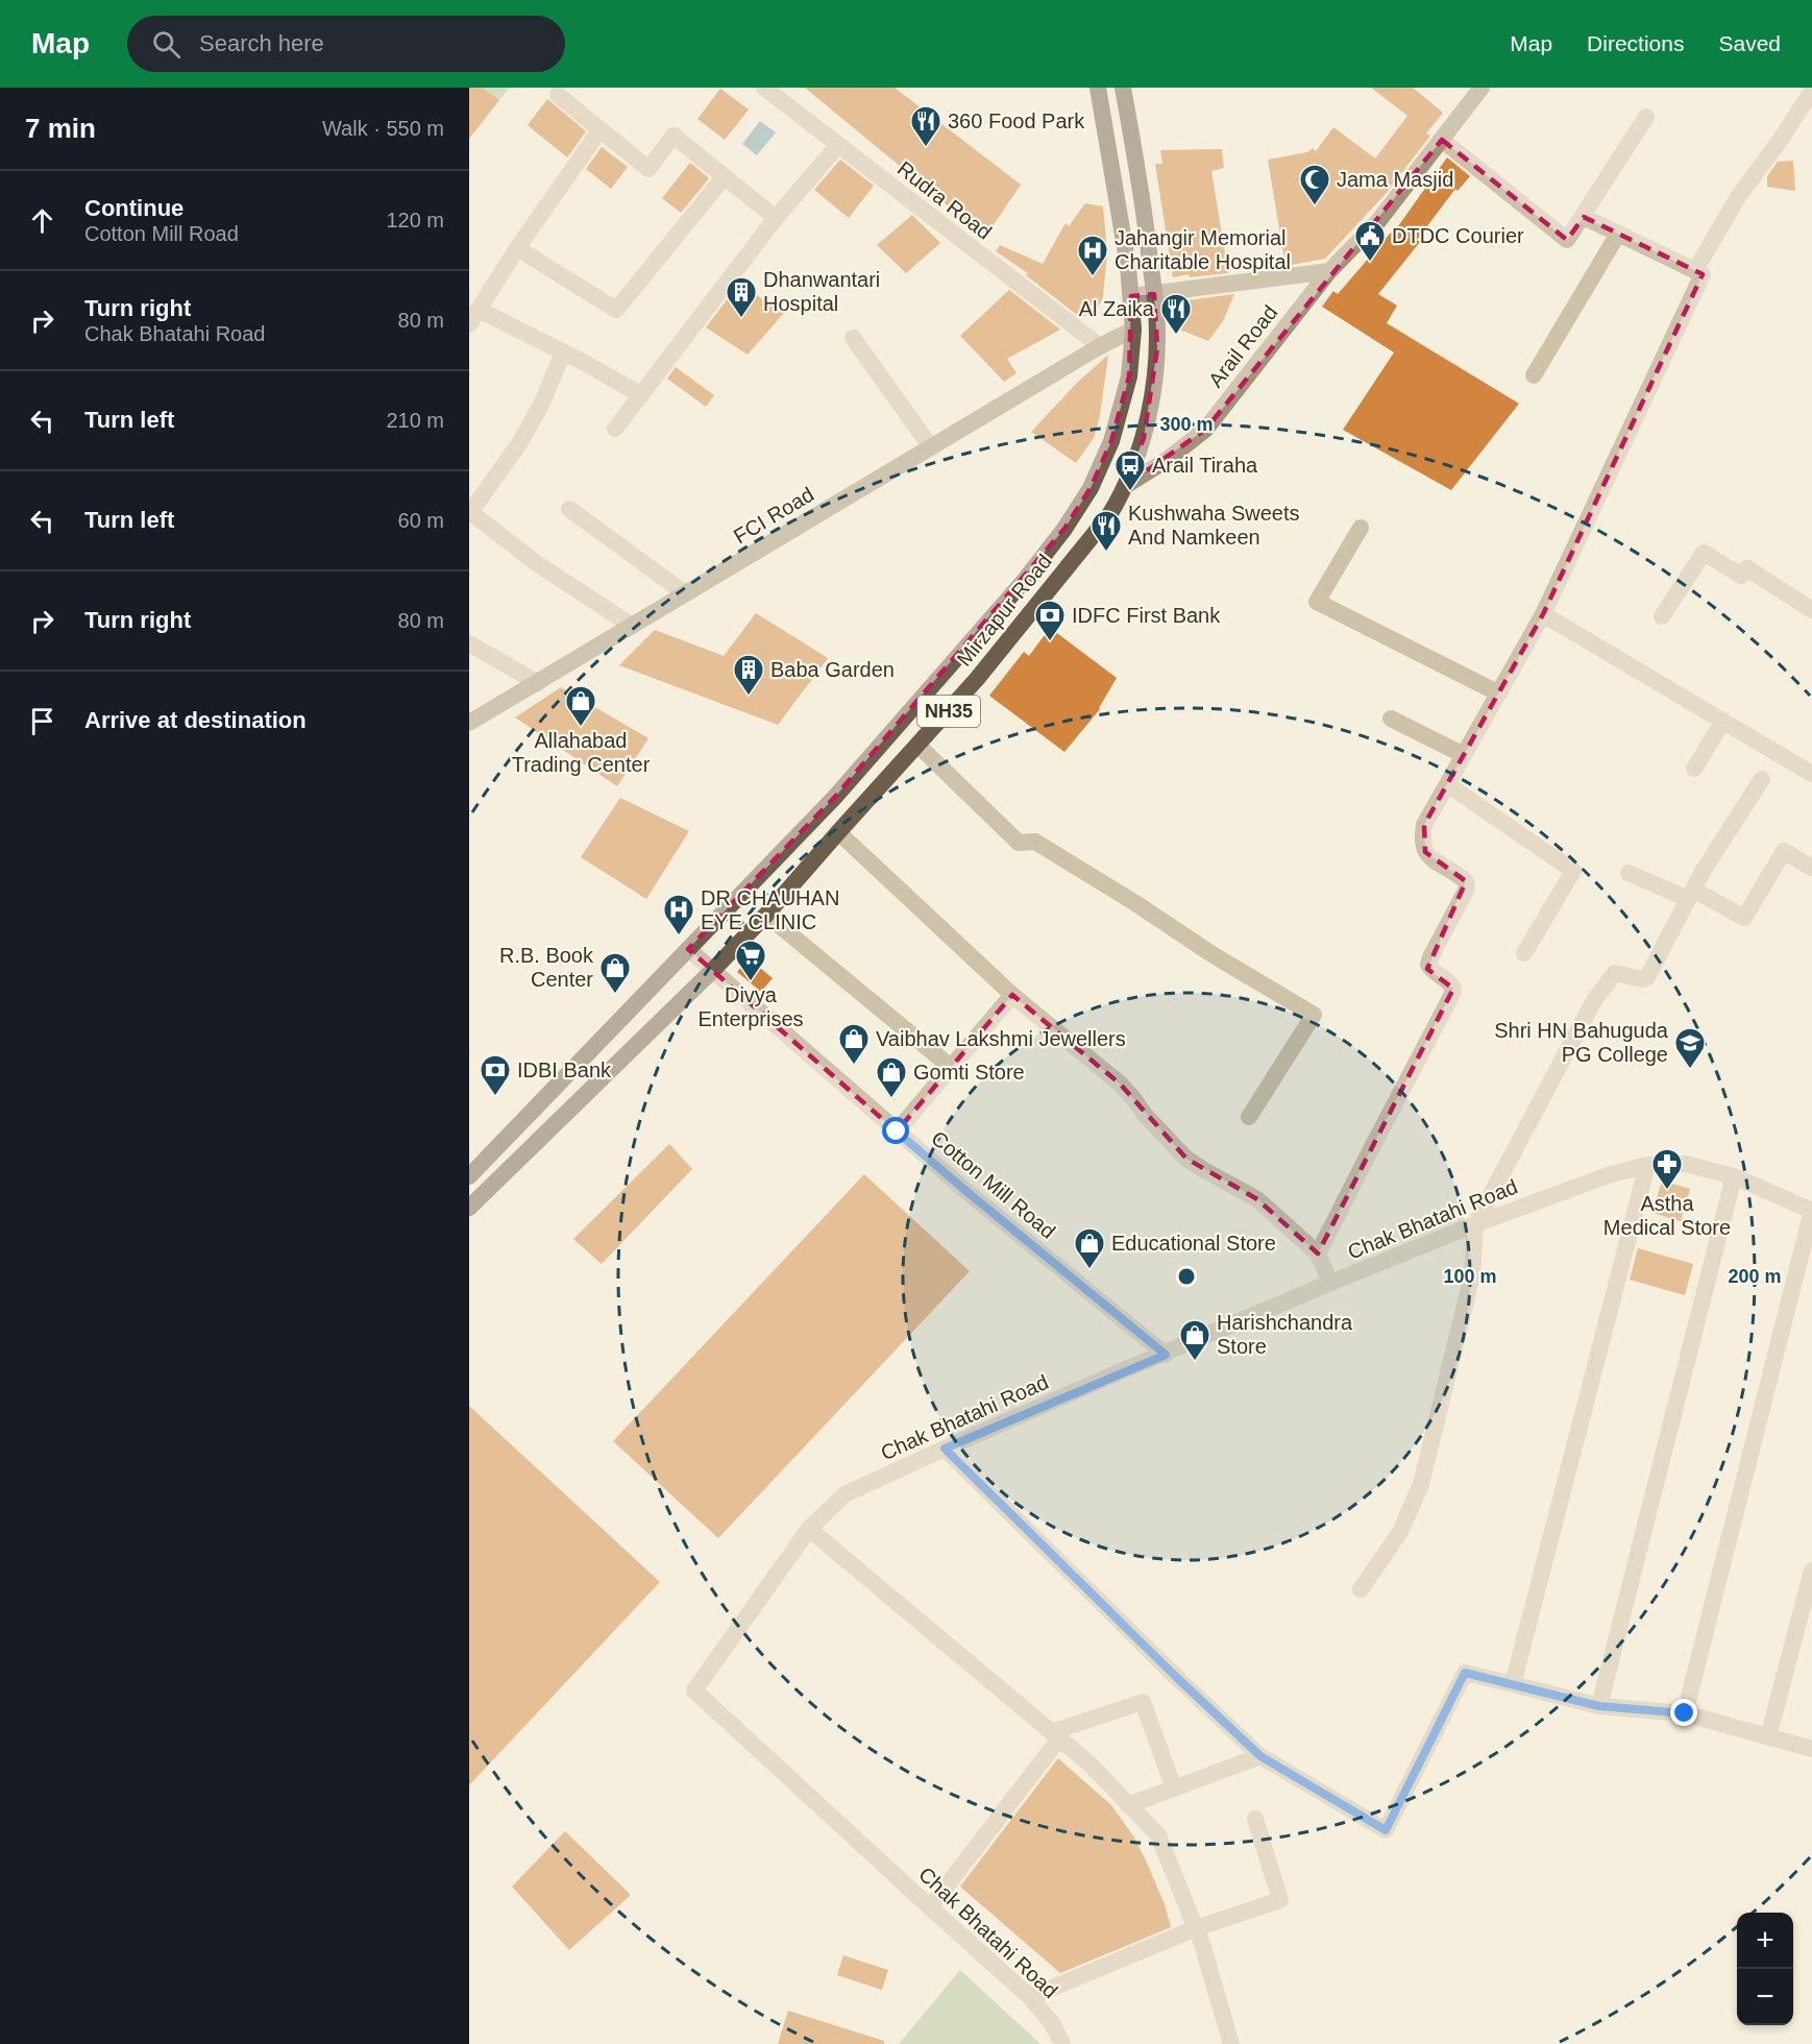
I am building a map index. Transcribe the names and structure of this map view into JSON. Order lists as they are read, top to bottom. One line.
{"streets":{"highway":["Mirzapur Road","NH35"],"main road":["Arail Road","FCI Road"],"street":["Rudra Road","Cotton Mill Road","Chak Bhatahi Road"]},"crossings":[["Rudra Road","FCI Road"],["Arail Road","Mirzapur Road"],["FCI Road","Mirzapur Road"],["Mirzapur Road","Cotton Mill Road"],["Cotton Mill Road","Chak Bhatahi Road"]],"places":{"restaurant":["360 Food Park","Al Zaika","Kushwaha Sweets And Namkeen"],"mosque":["Jama Masjid"],"public building":["DTDC Courier"],"hospital":["Jahangir Memorial Charitable Hospital","DR CHAUHAN EYE CLINIC"],"building":["Dhanwantari Hospital","Baba Garden"],"bus stop":["Arail Tiraha"],"bank":["IDFC First Bank","IDBI Bank"],"shop":["Allahabad Trading Center","R.B. Book Center","Vaibhav Lakshmi Jewellers","Gomti Store","Educational Store","Harishchandra Store"],"supermarket":["Divya Enterprises"],"school or university":["Shri HN Bahuguda PG College"],"pharmacy":["Astha Medical Store"]},"page":{"header":"Map","search":"Search here","nav":["Map","Directions","Saved"],"heading":["7 min","Walk · 550 m"],"list":[["Continue","Cotton Mill Road","120 m"],["Turn right","Chak Bhatahi Road","80 m"],["Turn left","210 m"],["Turn left","60 m"],["Turn right","80 m"],"Arrive at destination"],"map_buttons":["+","−"]},"rings":["300 m","100 m","200 m"]}
